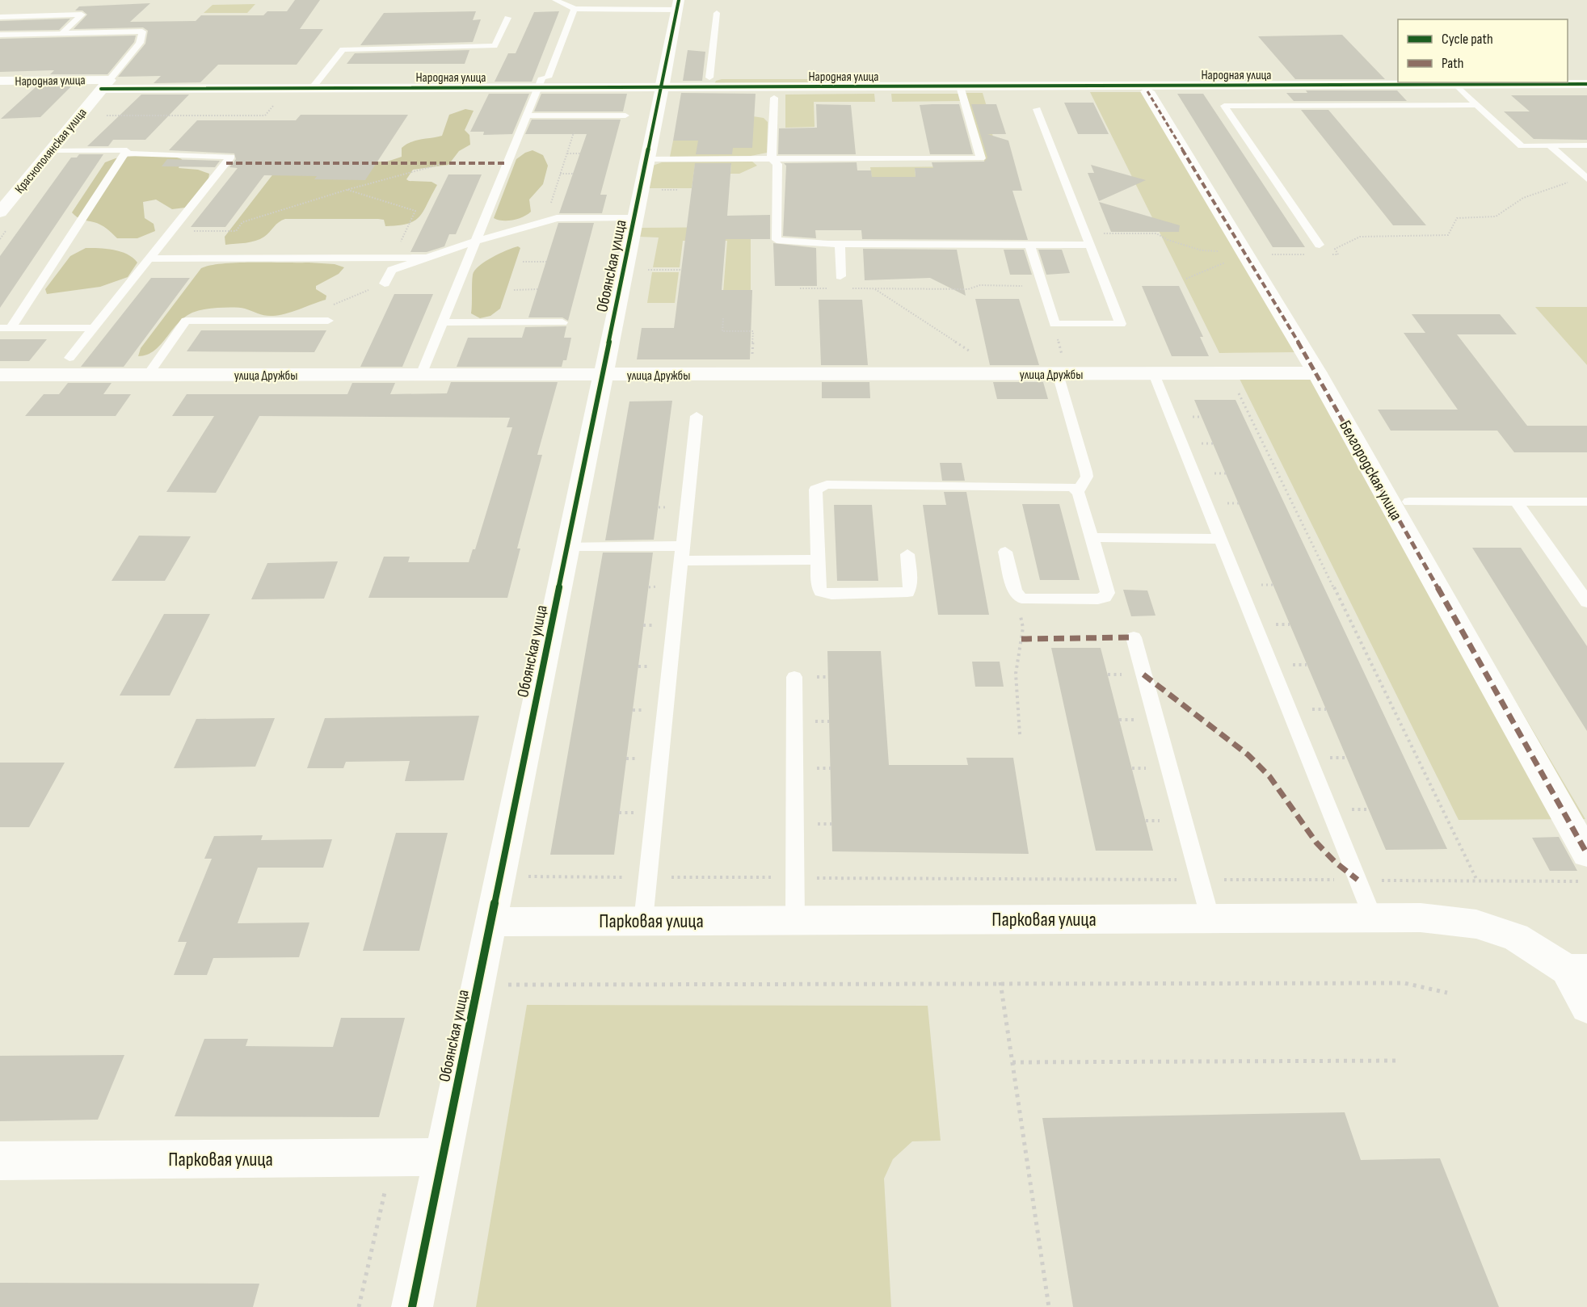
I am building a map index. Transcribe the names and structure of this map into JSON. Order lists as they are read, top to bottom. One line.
{"streets":{"street":["Народная улица","Краснополянская улица","Обоянская улица","улица Дружбы","Белгородская улица","Парковая улица"]},"crossings":[["Народная улица","Краснополянская улица"],["Народная улица","Обоянская улица"],["Обоянская улица","улица Дружбы"],["Обоянская улица","Парковая улица"],["улица Дружбы","Белгородская улица"]],"legend":["Cycle path","Path"]}
